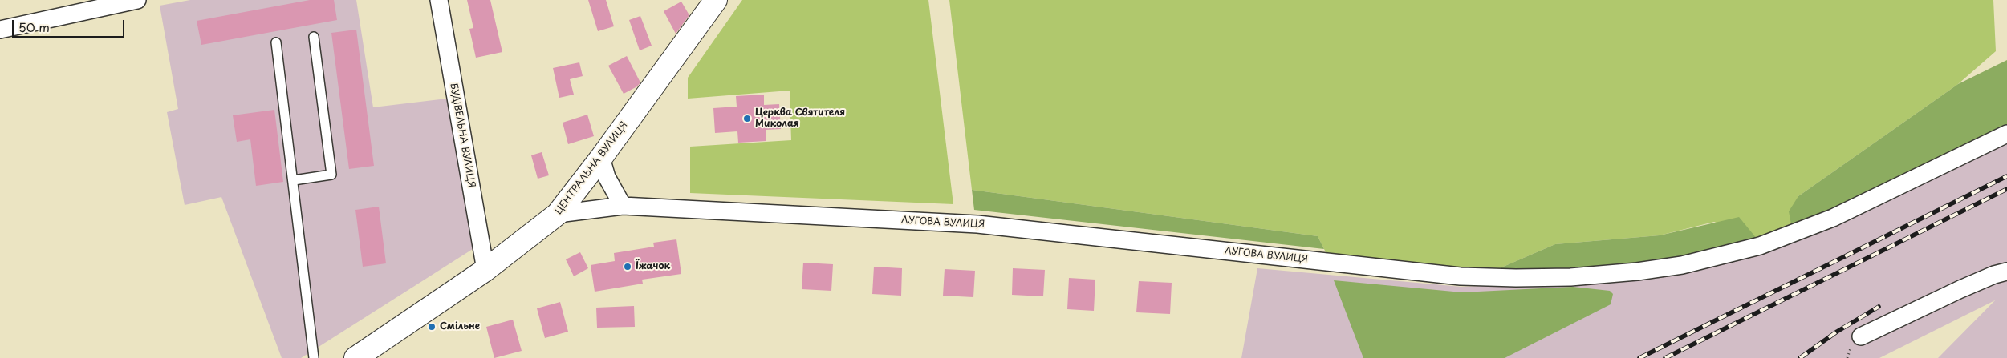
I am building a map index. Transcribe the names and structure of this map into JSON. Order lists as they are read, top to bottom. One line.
{"streets":{"street":["БУДІВЕЛЬНА ВУЛИЦЯ","ЦЕНТРАЛЬНА ВУЛИЦЯ","ЛУГОВА ВУЛИЦЯ"]},"crossings":[["БУДІВЕЛЬНА ВУЛИЦЯ","ЦЕНТРАЛЬНА ВУЛИЦЯ"],["ЦЕНТРАЛЬНА ВУЛИЦЯ","ЛУГОВА ВУЛИЦЯ"]],"places":["Церква Святителя Миколая","Їжачок","Смільне"],"scale_bar":"50 m"}
